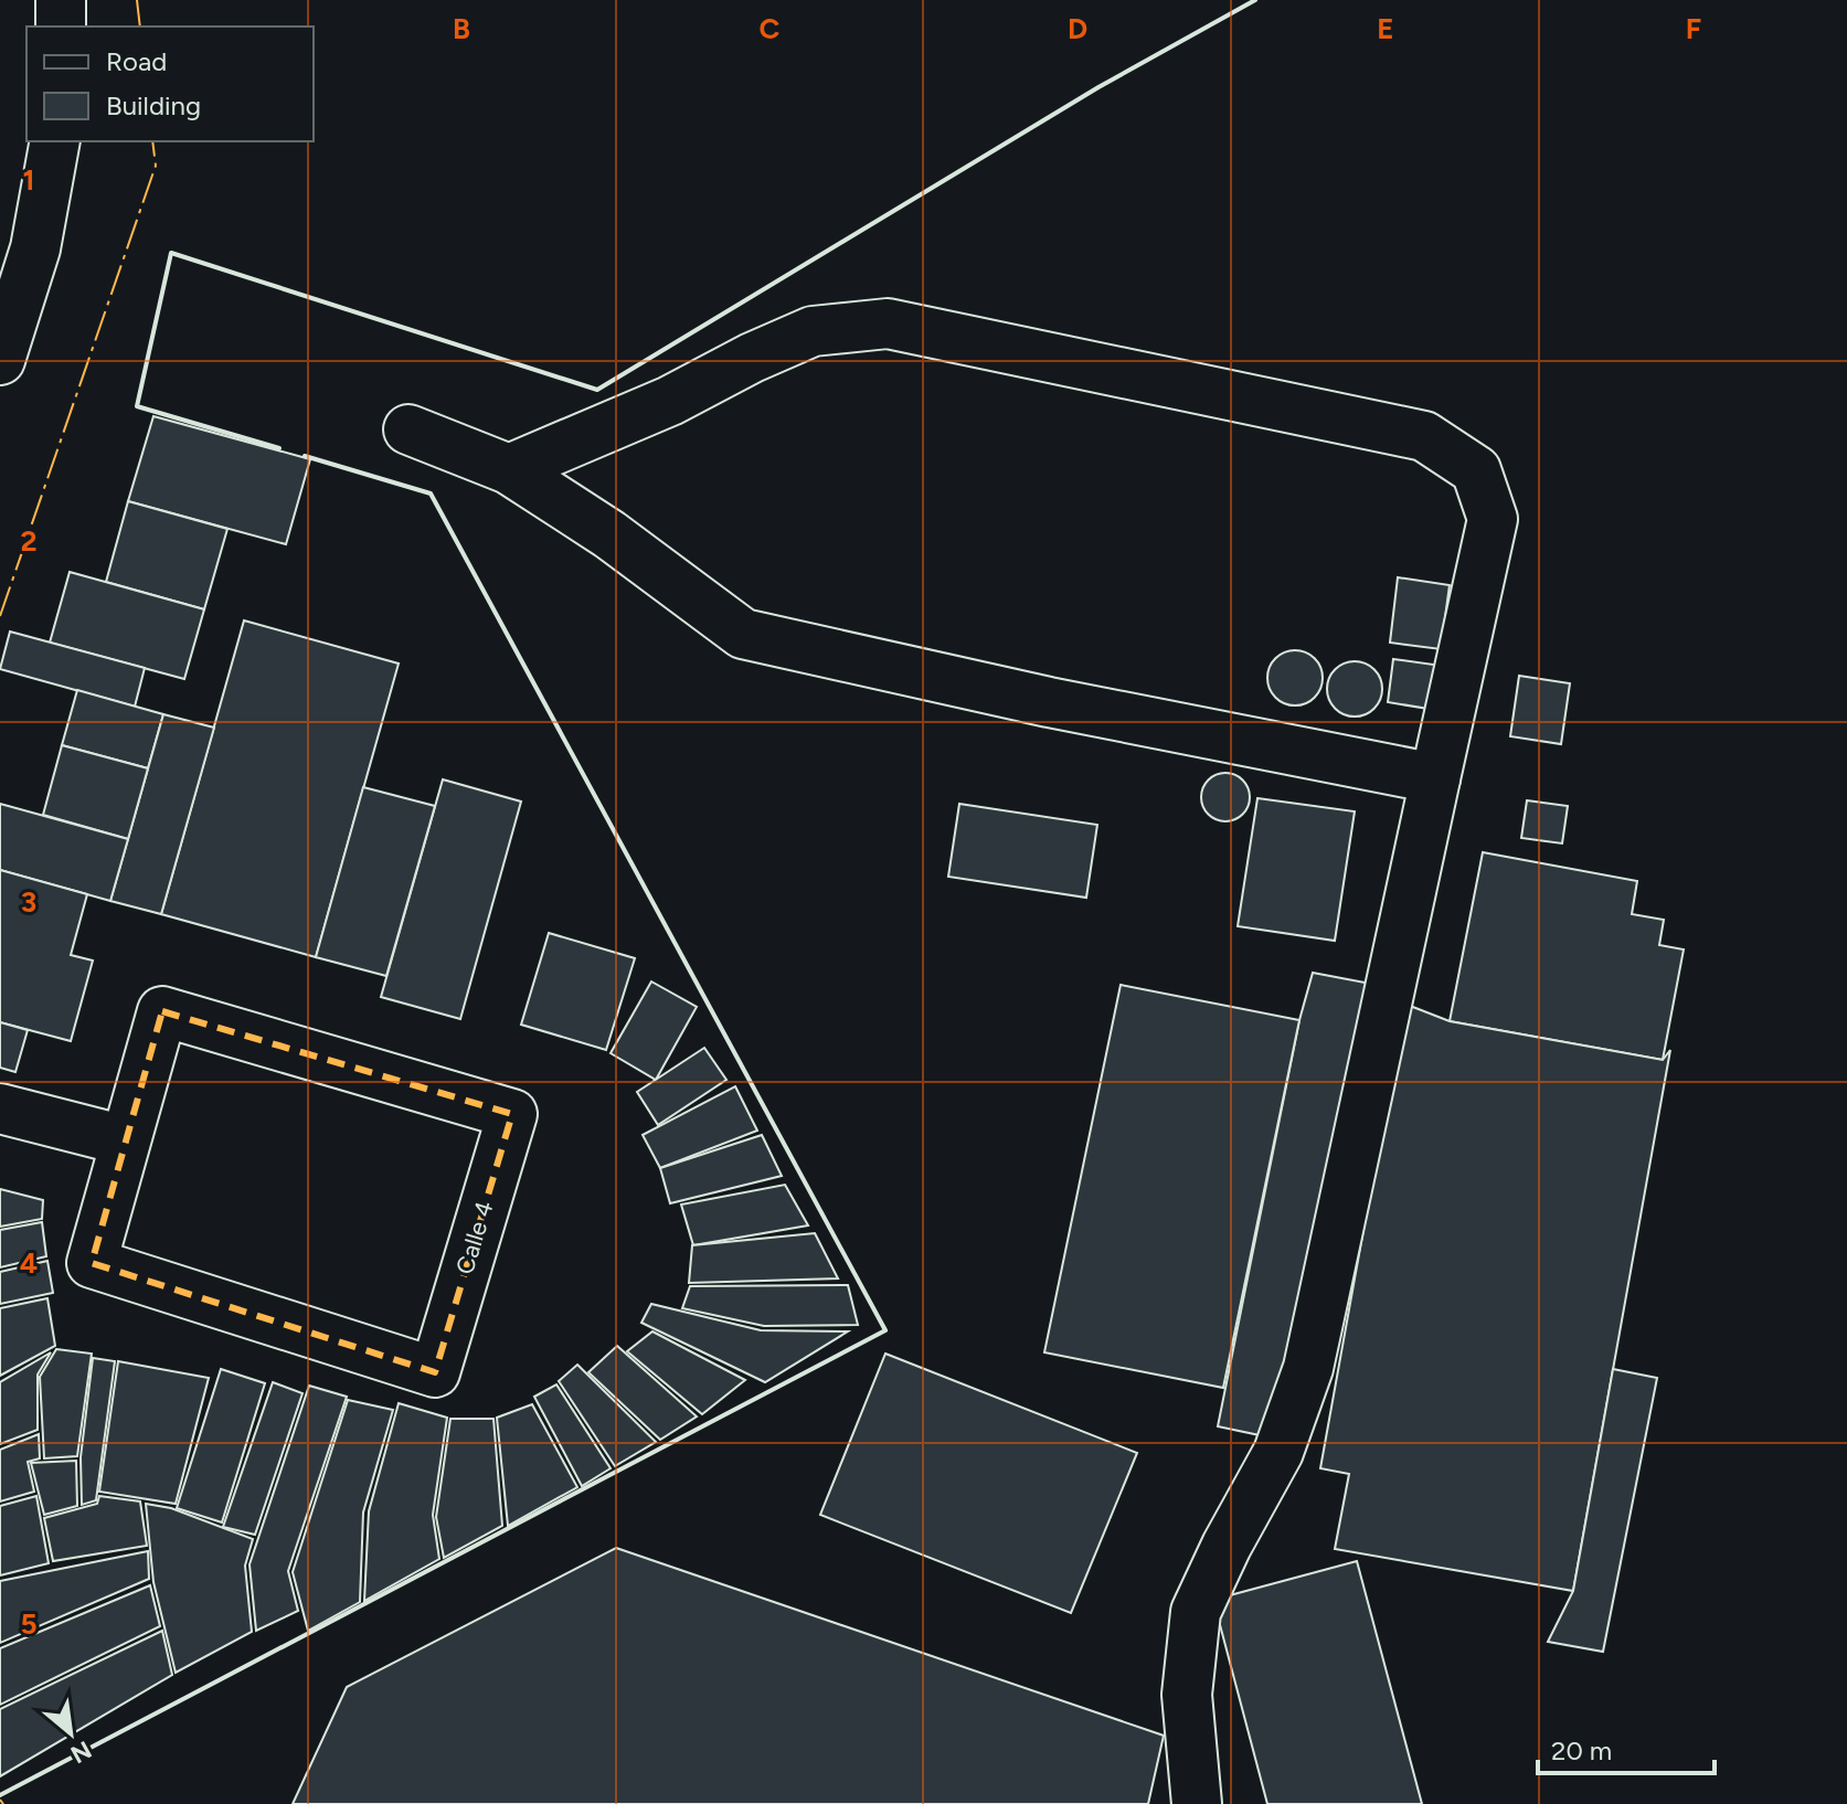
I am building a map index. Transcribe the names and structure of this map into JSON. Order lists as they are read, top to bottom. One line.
{"streets":{"street":["Calle 4"]},"legend":["Road","Building"],"scale_bar":"20 m","north":"bottom right","grid":{"columns":["B","C","D","E","F"],"rows":["1","2","3","4","5"]}}
